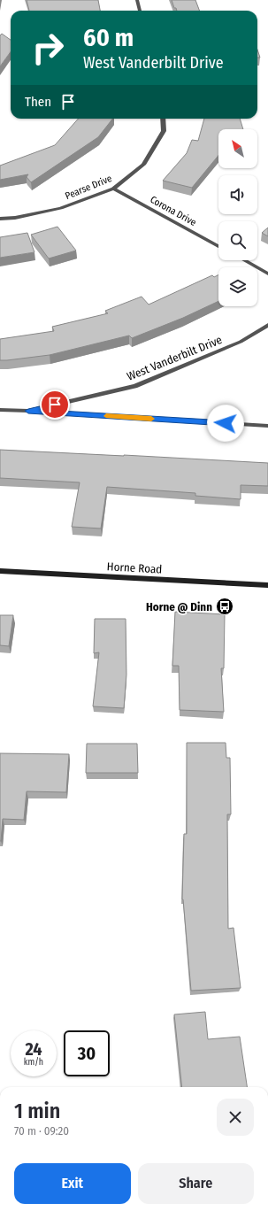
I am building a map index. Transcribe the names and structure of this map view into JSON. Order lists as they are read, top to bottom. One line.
{"streets":{"main road":["Horne Road"],"street":["Pearse Drive","Corona Drive","West Vanderbilt Drive"]},"crossings":[["Pearse Drive","Corona Drive"]],"places":{"bus stop":["Horne @ Dinn"]},"north":"top left","page":{"turn":["60 m","West Vanderbilt Drive"],"then":"Then","speed":"24 km/h","limit":"30","heading":["1 min","70 m · 09:20"],"buttons":["Exit","Share"]}}
